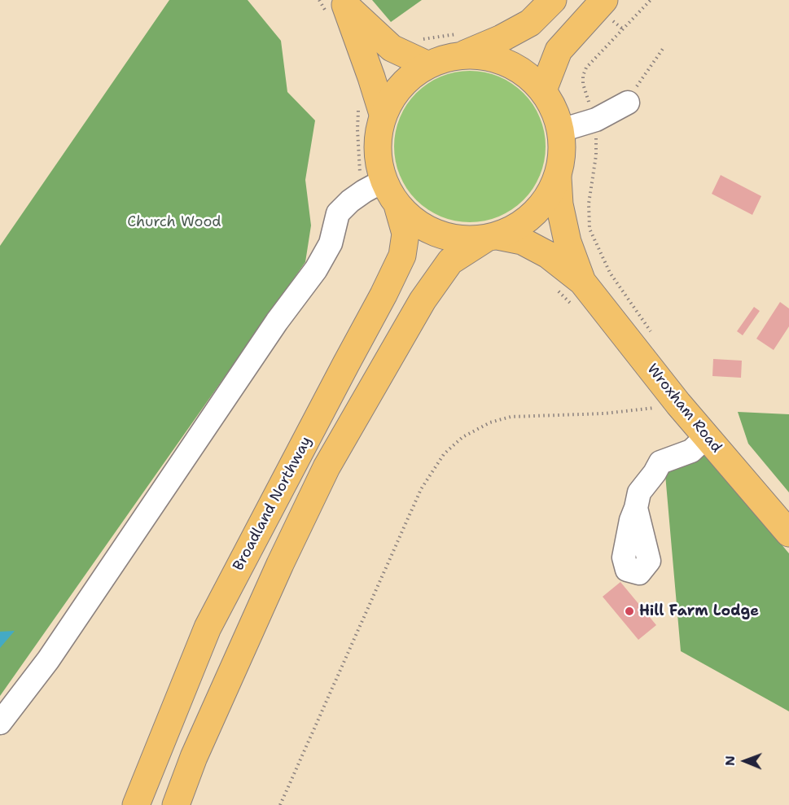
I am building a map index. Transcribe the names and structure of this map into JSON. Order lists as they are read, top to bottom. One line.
{"streets":{"main road":["Wroxham Road","Broadland Northway"]},"crossings":[["Wroxham Road","Broadland Northway"]],"parks":["Church Wood"],"places":["Hill Farm Lodge"],"north":"left"}
